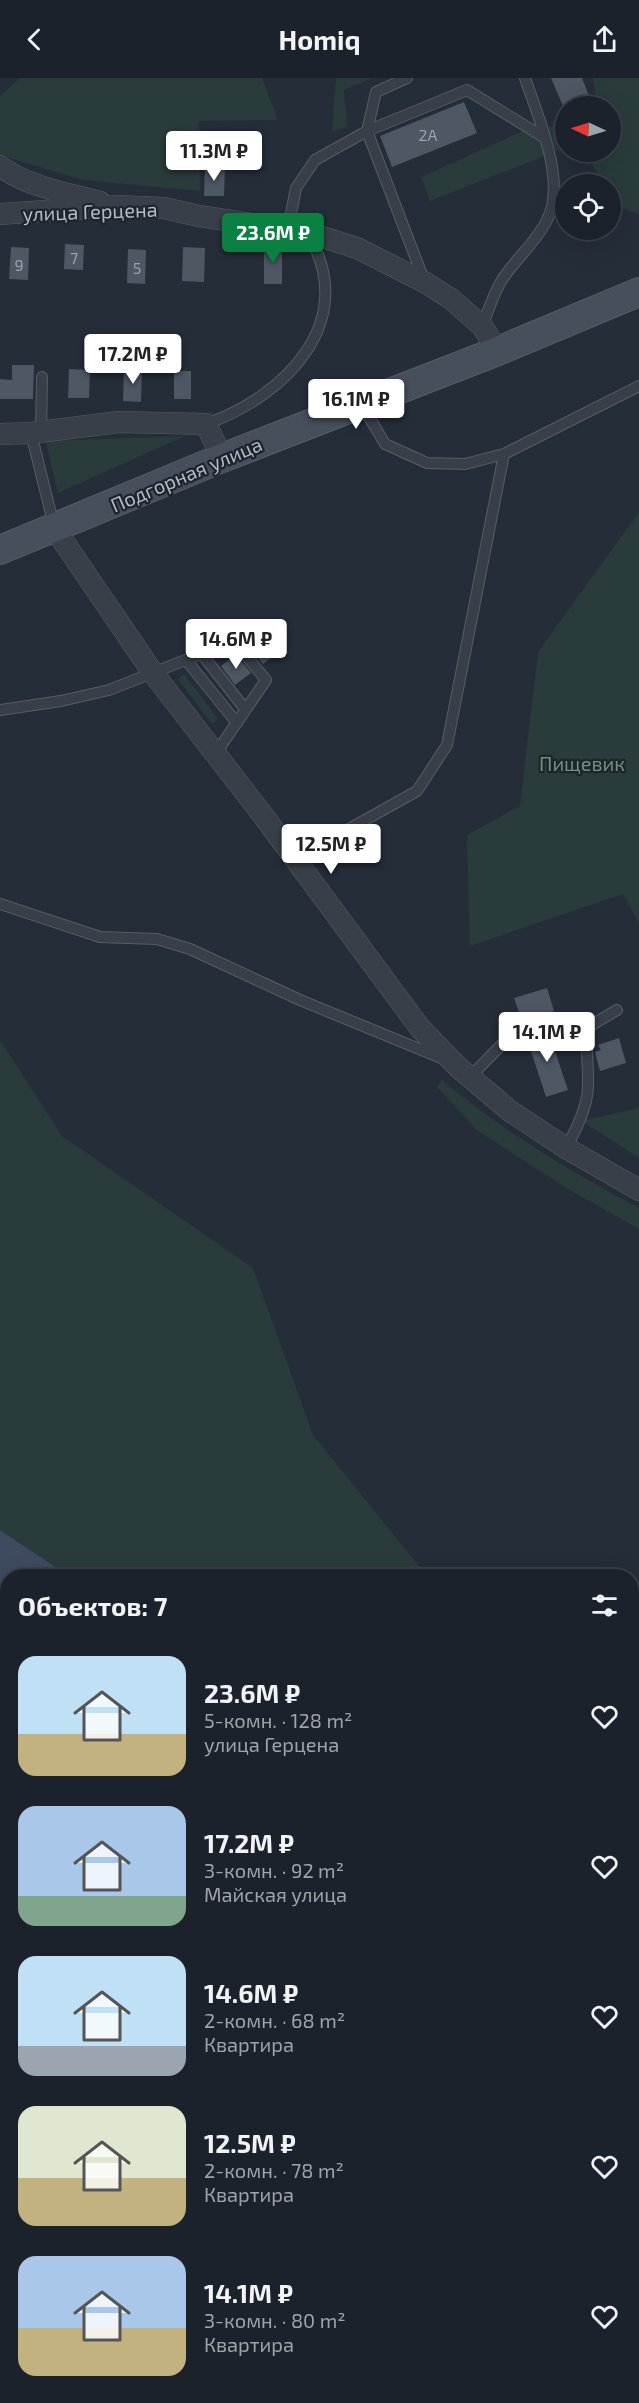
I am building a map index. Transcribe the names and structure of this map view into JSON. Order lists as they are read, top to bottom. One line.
{"streets":{"street":["улица Герцена","Подгорная улица"]},"crossings":[["улица Герцена","Подгорная улица"]],"parks":["Пищевик"],"house_numbers":["2А","7","9","5"],"north":"left","page":{"header":"Homiq","price":["11.3M ₽","23.6M ₽","17.2M ₽","16.1M ₽","14.6M ₽","12.5M ₽","14.1M ₽"],"heading":"Объектов: 7","list":[{"name":"23.6M ₽","note":"5-комн. · 128 m² · улица Герцена"},{"name":"17.2M ₽","note":"3-комн. · 92 m² · Майская улица"},{"name":"14.6M ₽","note":"2-комн. · 68 m² · Квартира"},{"name":"12.5M ₽","note":"2-комн. · 78 m² · Квартира"},{"name":"14.1M ₽","note":"3-комн. · 80 m² · Квартира"}]}}
